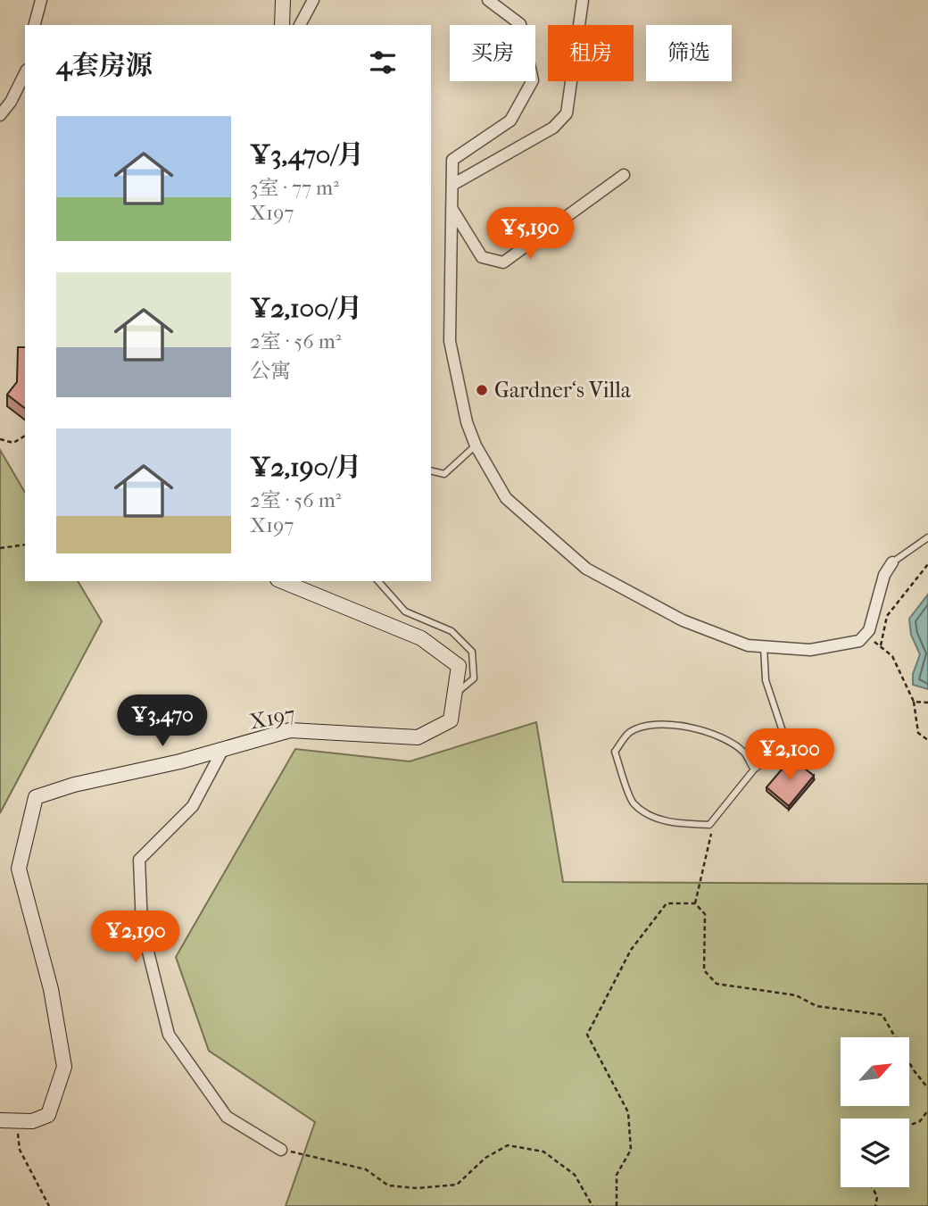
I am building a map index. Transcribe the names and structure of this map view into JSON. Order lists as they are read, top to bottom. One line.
{"streets":{"street":["X197"]},"places":["Gardner‘s Villa"],"north":"top right","page":{"chip":["买房","租房","筛选"],"heading":"4套房源","list":[{"name":"¥3,470/月","note":"3室 · 77 m² · X197"},{"name":"¥2,100/月","note":"2室 · 56 m² · 公寓"},{"name":"¥2,190/月","note":"2室 · 56 m² · X197"}],"price":["¥5,190","¥3,470","¥2,100","¥2,190"]}}
